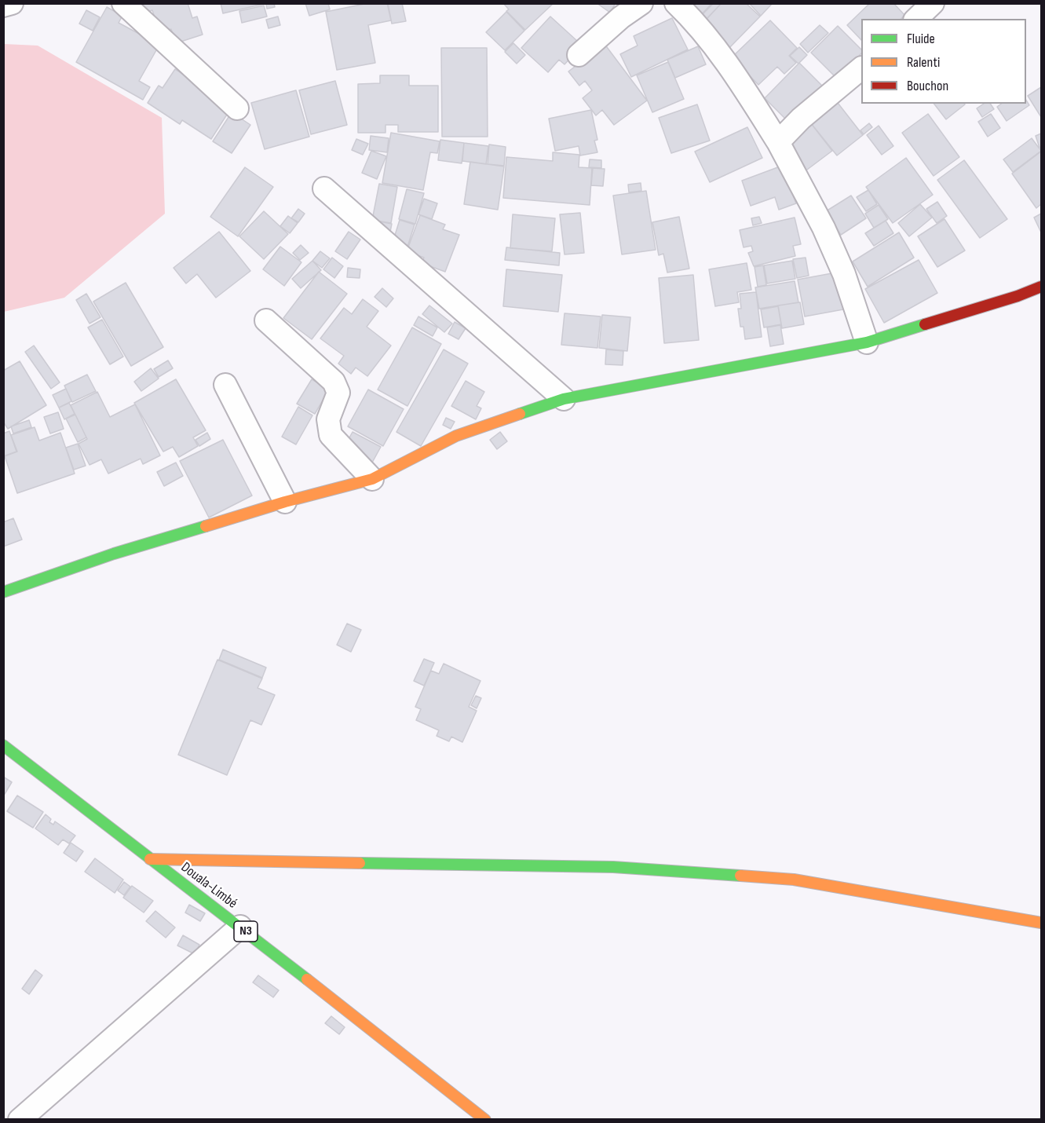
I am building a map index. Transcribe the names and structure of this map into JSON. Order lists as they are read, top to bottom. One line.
{"streets":{"main road":["Douala-Limbé","N3"]},"legend":["Fluide","Ralenti","Bouchon"]}
